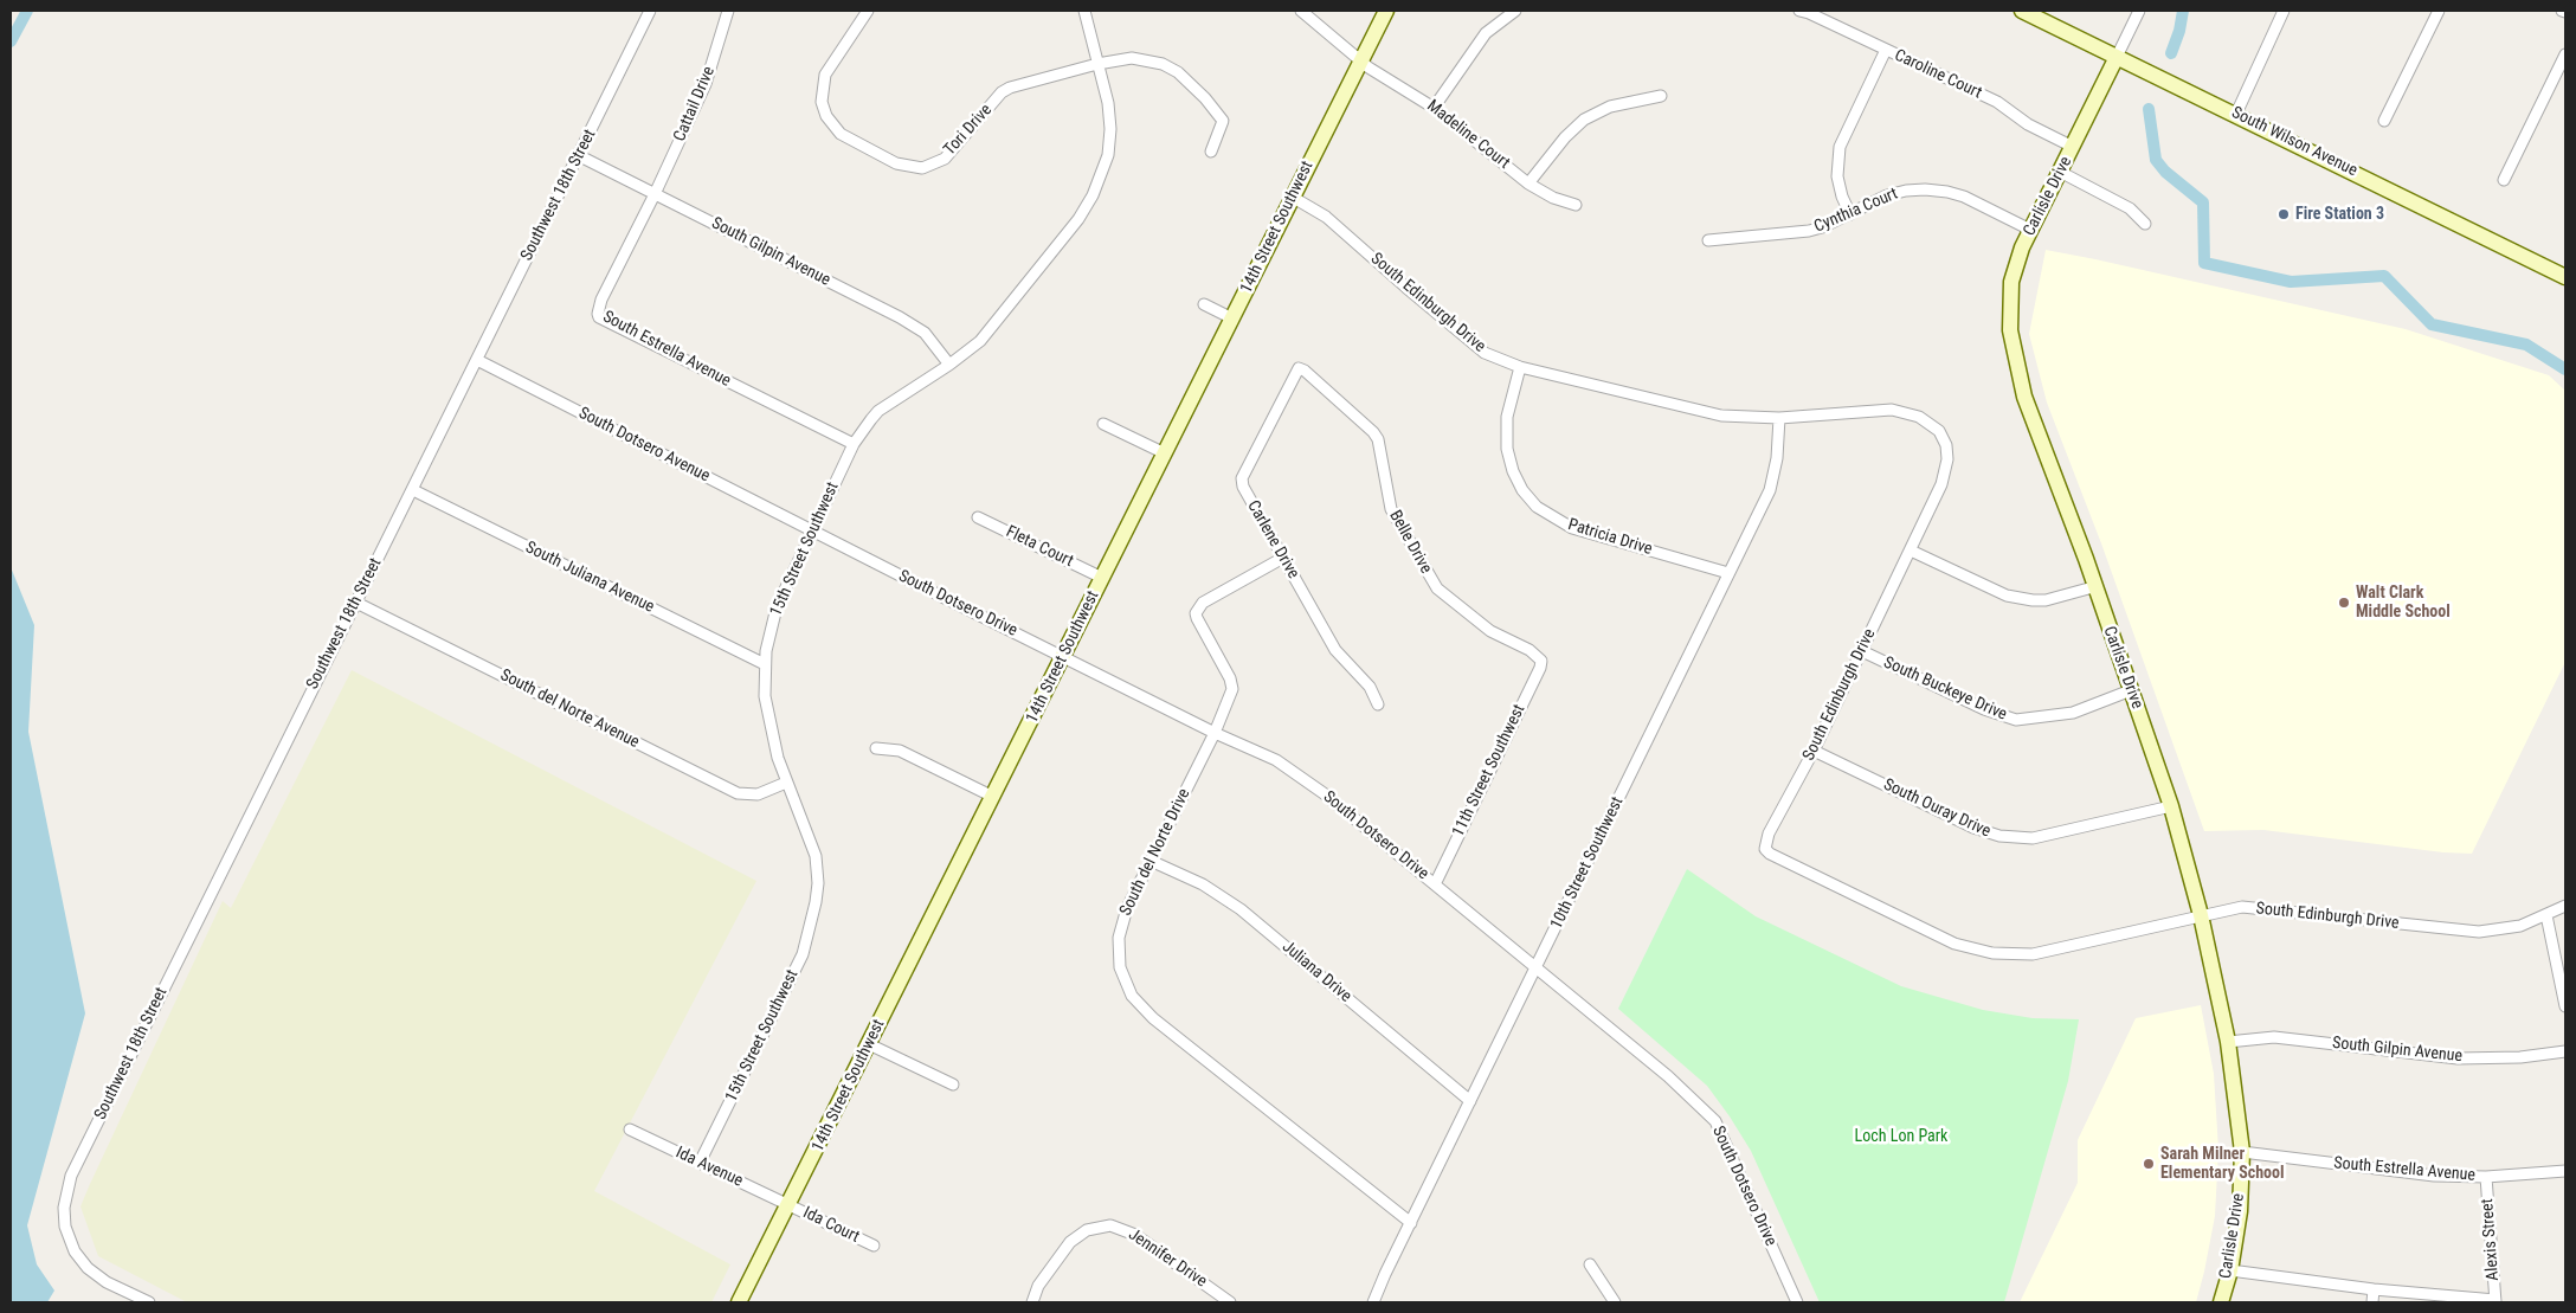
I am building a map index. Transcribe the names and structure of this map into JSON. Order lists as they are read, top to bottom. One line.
{"streets":{"main road":["South Wilson Avenue","Carlisle Drive","14th Street Southwest"],"street":["Caroline Court","Cattail Drive","Tori Drive","Madeline Court","Southwest 18th Street","Cynthia Court","South Gilpin Avenue","South Edinburgh Drive","South Estrella Avenue","South Dotsero Avenue","Patricia Drive","Carlene Drive","Belle Drive","Fleta Court","15th Street Southwest","South Juliana Avenue","South Dotsero Drive","South Buckeye Drive","South del Norte Avenue","11th Street Southwest","South Ouray Drive","South del Norte Drive","10th Street Southwest","Juliana Drive","Ida Avenue","Ida Court","Alexis Street","Jennifer Drive"]},"crossings":[["Caroline Court","Carlisle Drive"],["Cattail Drive","South Gilpin Avenue"],["Cattail Drive","South Estrella Avenue"],["Tori Drive","15th Street Southwest"],["Madeline Court","14th Street Southwest"],["South Wilson Avenue","Carlisle Drive"],["Southwest 18th Street","South Gilpin Avenue"],["Southwest 18th Street","South Dotsero Avenue"],["Southwest 18th Street","South Juliana Avenue"],["Southwest 18th Street","South del Norte Avenue"],["Carlisle Drive","Cynthia Court"],["Carlisle Drive","South Gilpin Avenue"],["Carlisle Drive","South Edinburgh Drive"],["Carlisle Drive","South Estrella Avenue"],["Carlisle Drive","South Buckeye Drive"],["Carlisle Drive","South Ouray Drive"],["14th Street Southwest","South Edinburgh Drive"],["14th Street Southwest","Fleta Court"],["14th Street Southwest","South Dotsero Drive"],["14th Street Southwest","Ida Avenue"],["14th Street Southwest","Ida Court"],["South Gilpin Avenue","South Estrella Avenue"],["South Gilpin Avenue","15th Street Southwest"],["South Edinburgh Drive","Patricia Drive"],["South Edinburgh Drive","South Buckeye Drive"],["South Edinburgh Drive","South Ouray Drive"],["South Edinburgh Drive","10th Street Southwest"],["South Estrella Avenue","15th Street Southwest"],["South Estrella Avenue","Alexis Street"],["South Dotsero Avenue","15th Street Southwest"],["South Dotsero Avenue","South Dotsero Drive"],["Patricia Drive","10th Street Southwest"],["Carlene Drive","Belle Drive"],["Carlene Drive","South del Norte Drive"],["Belle Drive","11th Street Southwest"],["15th Street Southwest","South Juliana Avenue"],["15th Street Southwest","South Dotsero Drive"],["15th Street Southwest","South del Norte Avenue"],["15th Street Southwest","Ida Avenue"],["South Dotsero Drive","11th Street Southwest"],["South Dotsero Drive","South del Norte Drive"],["South Dotsero Drive","10th Street Southwest"],["South del Norte Drive","10th Street Southwest"],["South del Norte Drive","Juliana Drive"],["10th Street Southwest","Juliana Drive"],["Ida Avenue","Ida Court"]],"parks":["Loch Lon Park"],"places":["Fire Station 3","Walt Clark Middle School","Sarah Milner Elementary School"]}
